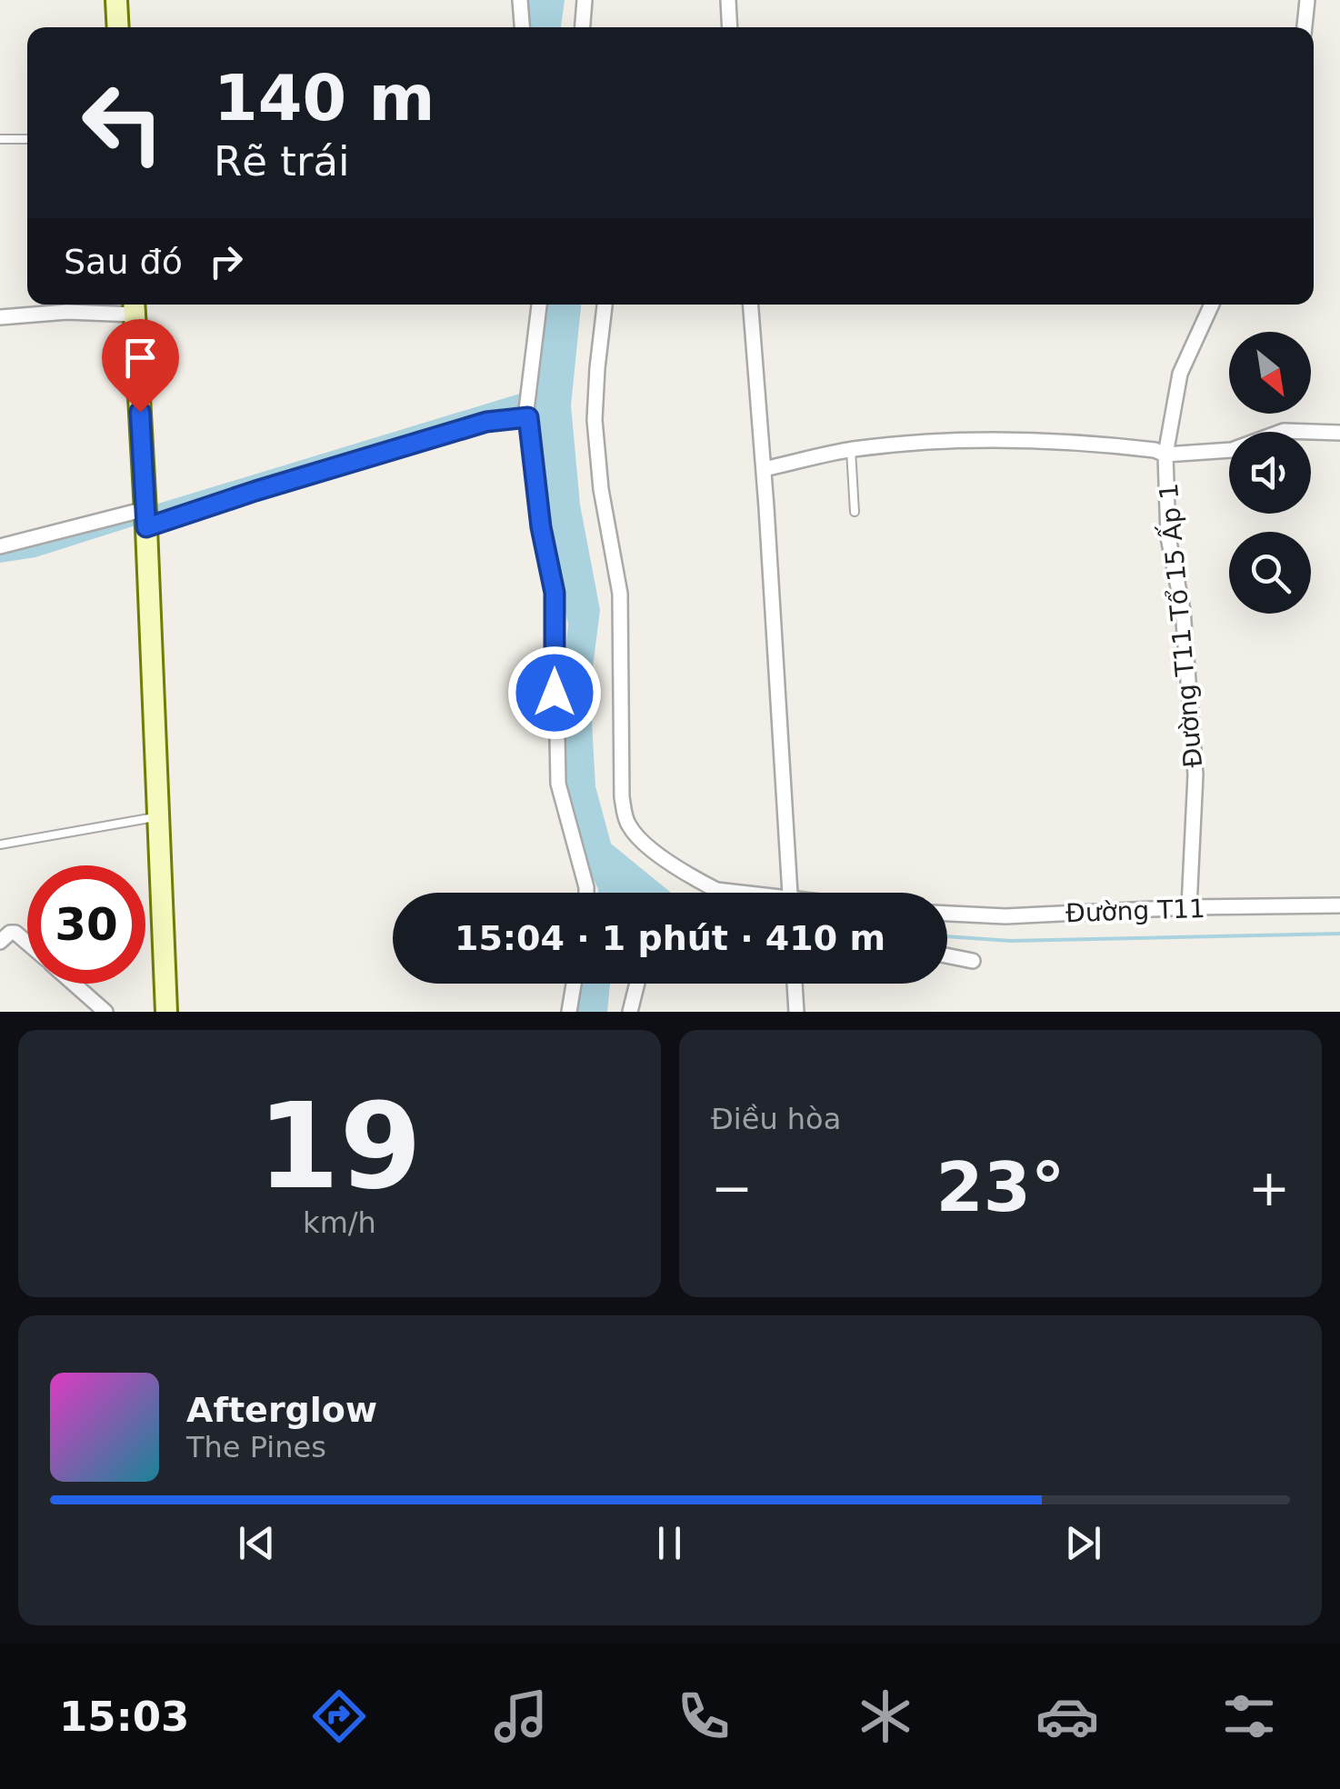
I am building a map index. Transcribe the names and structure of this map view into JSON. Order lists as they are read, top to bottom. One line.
{"streets":{"street":["Đường T11 Tổ 15 Ấp 1","Đường T11"]},"crossings":[["Đường T11 Tổ 15 Ấp 1","Đường T11"]],"north":"bottom right","page":{"turn":["140 m","Rẽ trái"],"then":"Sau đó","limit":"30","trip":"15:04 · 1 phút · 410 m","tile":[["19","km/h"],"Điều hòa"],"heat":["−","23°","+"],"song":["Afterglow","The Pines"],"tabs":"15:03"}}
